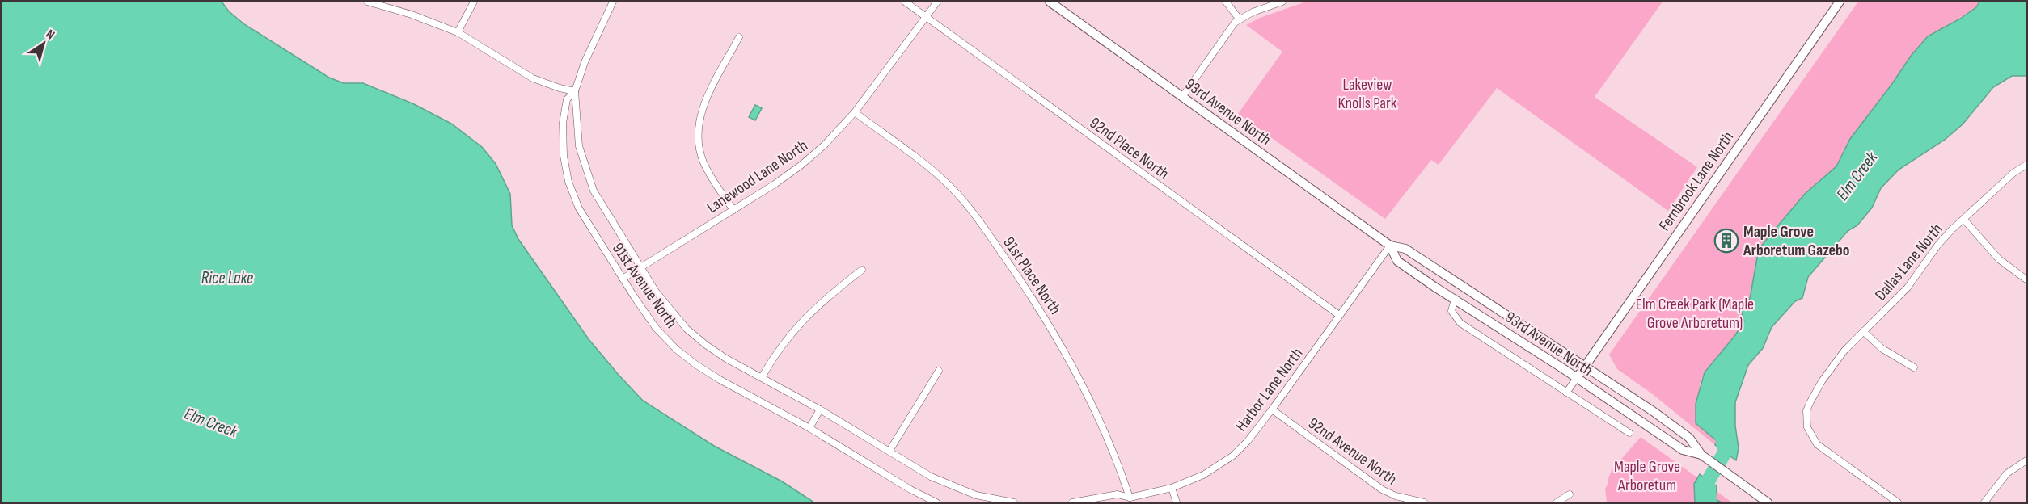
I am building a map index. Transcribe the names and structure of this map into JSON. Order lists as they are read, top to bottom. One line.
{"streets":{"main road":["93rd Avenue North","Fernbrook Lane North"],"street":["92nd Place North","Lanewood Lane North","Dallas Lane North","91st Place North","91st Avenue North","Harbor Lane North","92nd Avenue North"]},"crossings":[["93rd Avenue North","Fernbrook Lane North"],["93rd Avenue North","Harbor Lane North"],["92nd Place North","Lanewood Lane North"],["92nd Place North","Harbor Lane North"],["Lanewood Lane North","91st Place North"],["Lanewood Lane North","91st Avenue North"],["91st Place North","Harbor Lane North"],["Harbor Lane North","92nd Avenue North"]],"water":["Elm Creek","Rice Lake"],"parks":["Lakeview Knolls Park","Elm Creek Park (Maple Grove Arboretum)","Maple Grove Arboretum"],"places":{"building":["Maple Grove Arboretum Gazebo"]},"north":"top right"}
